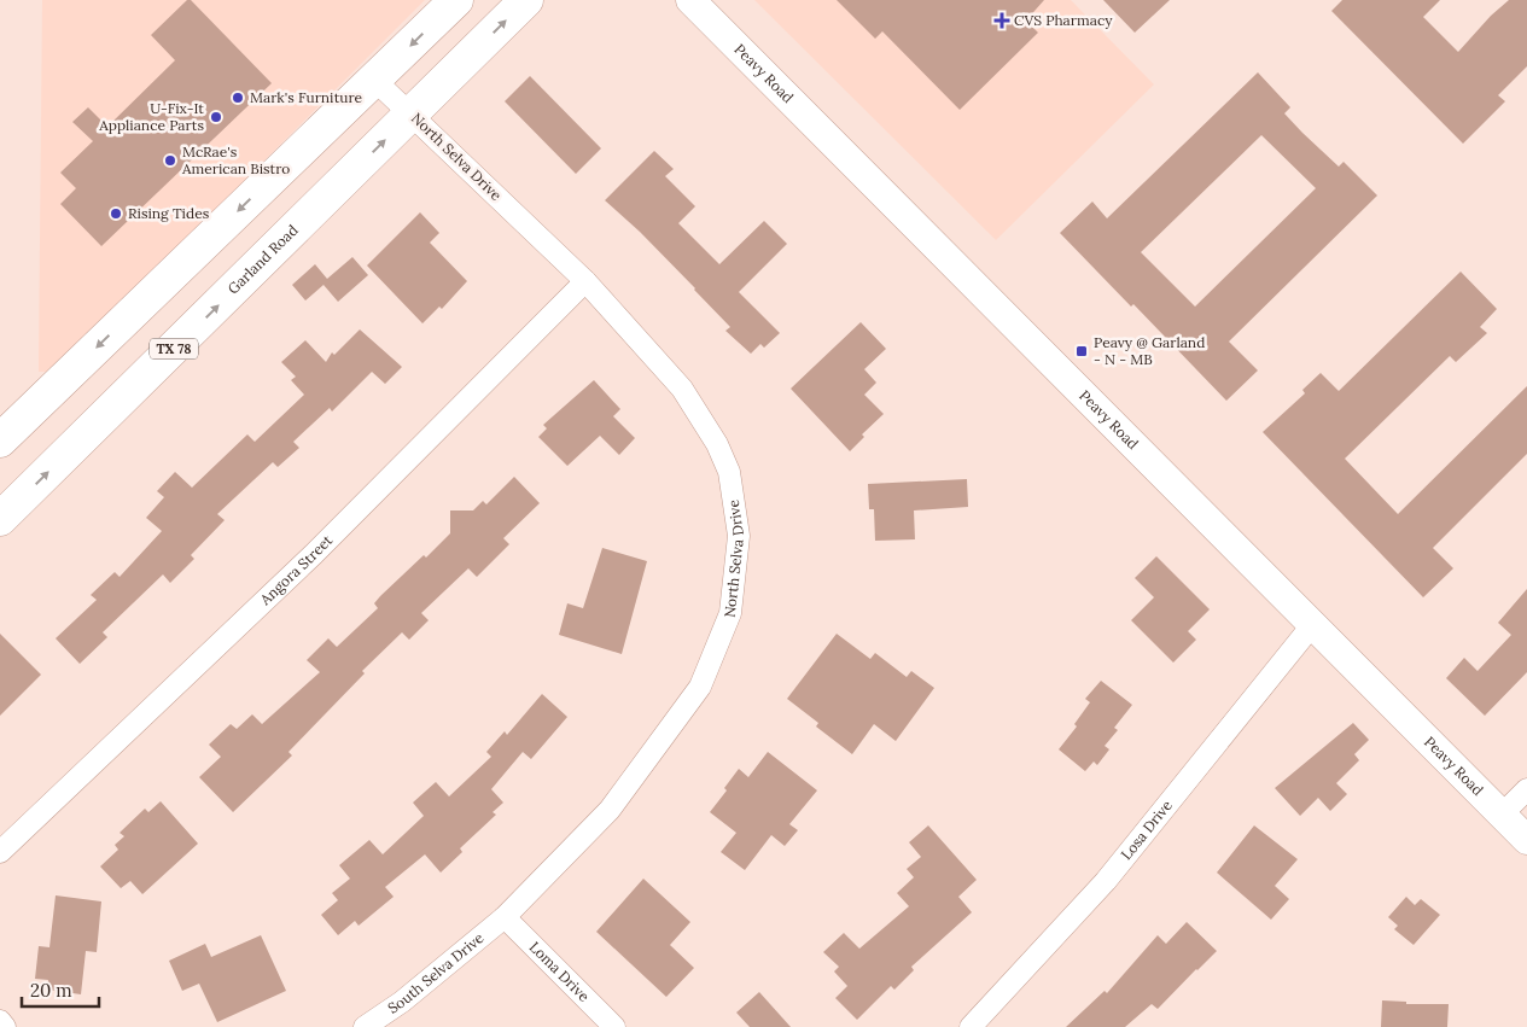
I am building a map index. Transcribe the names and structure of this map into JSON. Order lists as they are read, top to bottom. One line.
{"streets":{"main road":["Garland Road","TX 78"],"street":["Peavy Road","North Selva Drive","Angora Street","Losa Drive","Loma Drive","South Selva Drive"]},"crossings":[["Peavy Road","Losa Drive"],["North Selva Drive","Garland Road"],["North Selva Drive","Angora Street"],["North Selva Drive","Loma Drive"],["North Selva Drive","South Selva Drive"],["Loma Drive","South Selva Drive"]],"places":{"health":["CVS Pharmacy"],"other":["Mark's Furniture","U-Fix-It Appliance Parts","McRae's American Bistro","Rising Tides"],"transit":["Peavy @ Garland - N - MB"]},"scale_bar":"20 m"}
